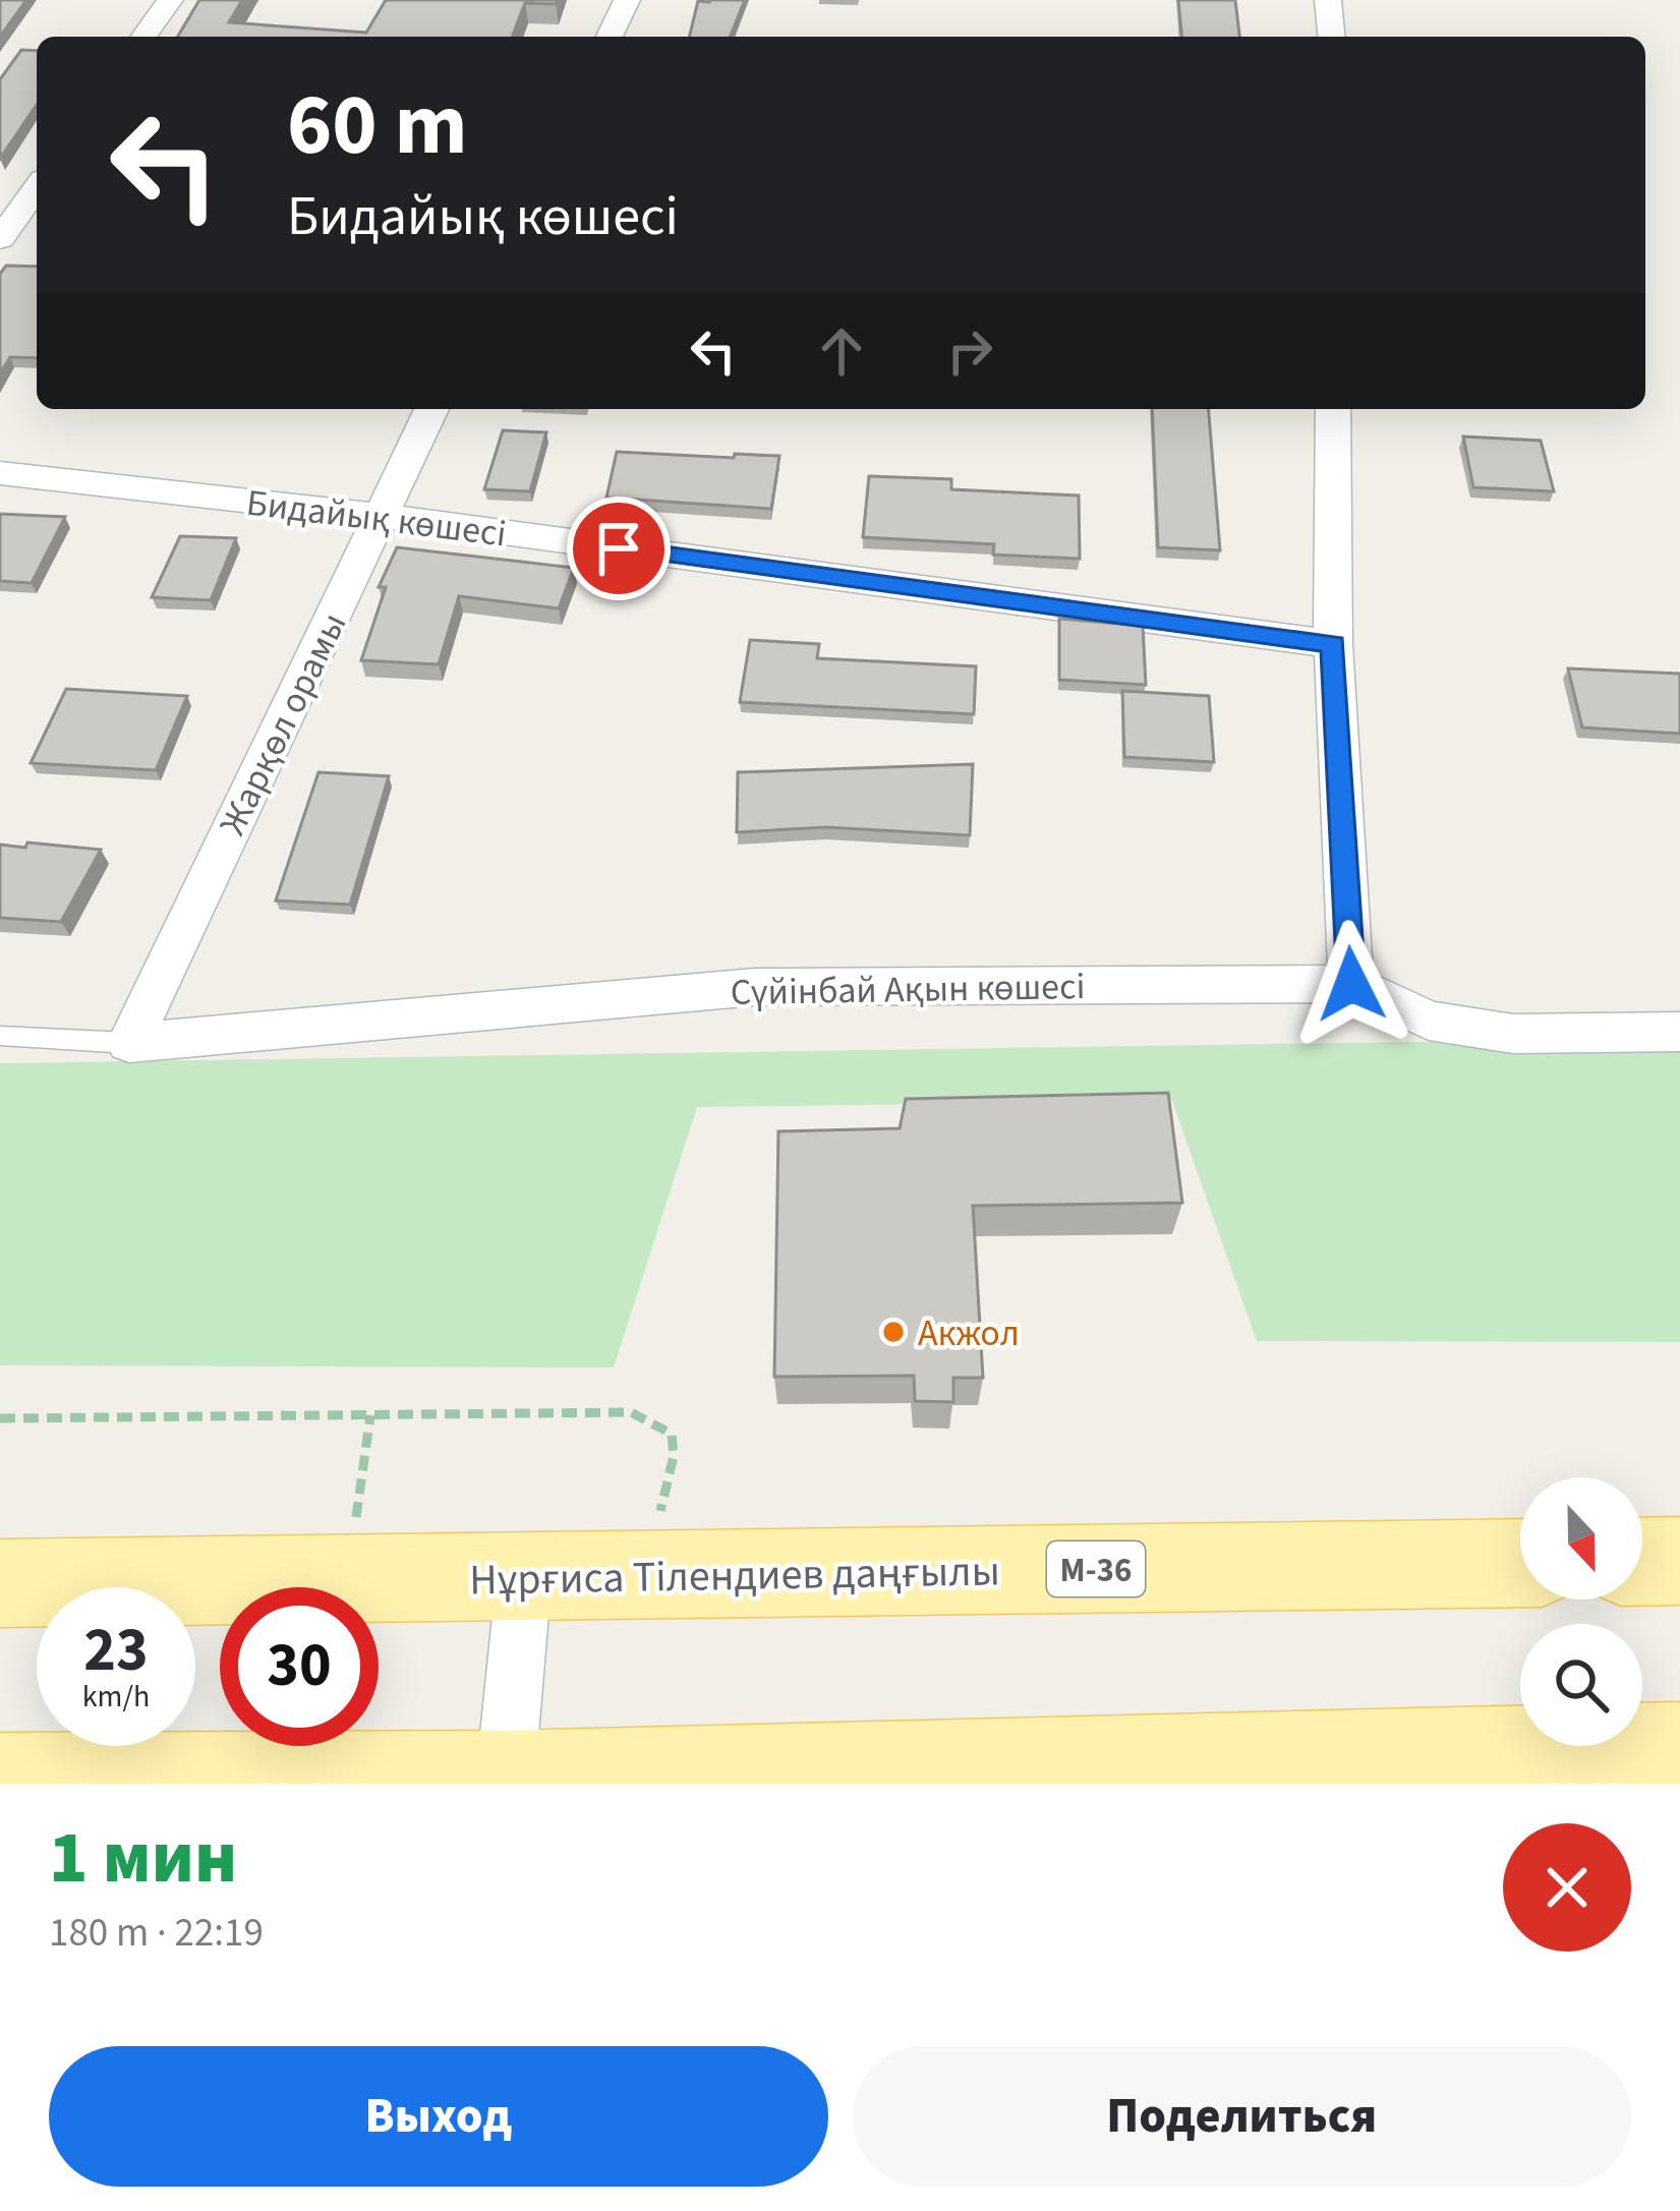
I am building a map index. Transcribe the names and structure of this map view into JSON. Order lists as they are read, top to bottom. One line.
{"streets":{"main road":["M-36","Нұрғиса Тілендиев даңғылы"],"street":["Бидайық көшесі","Жарқөл орамы","Сүйінбай Ақын көшесі"]},"crossings":[["Бидайық көшесі","Жарқөл орамы"],["Жарқөл орамы","Сүйінбай Ақын көшесі"]],"places":["Акжол"],"north":"bottom","page":{"turn":["60 m","Бидайық көшесі"],"speed":"23 km/h","limit":"30","heading":["1 мин","180 m · 22:19"],"buttons":["Выход","Поделиться"]}}
